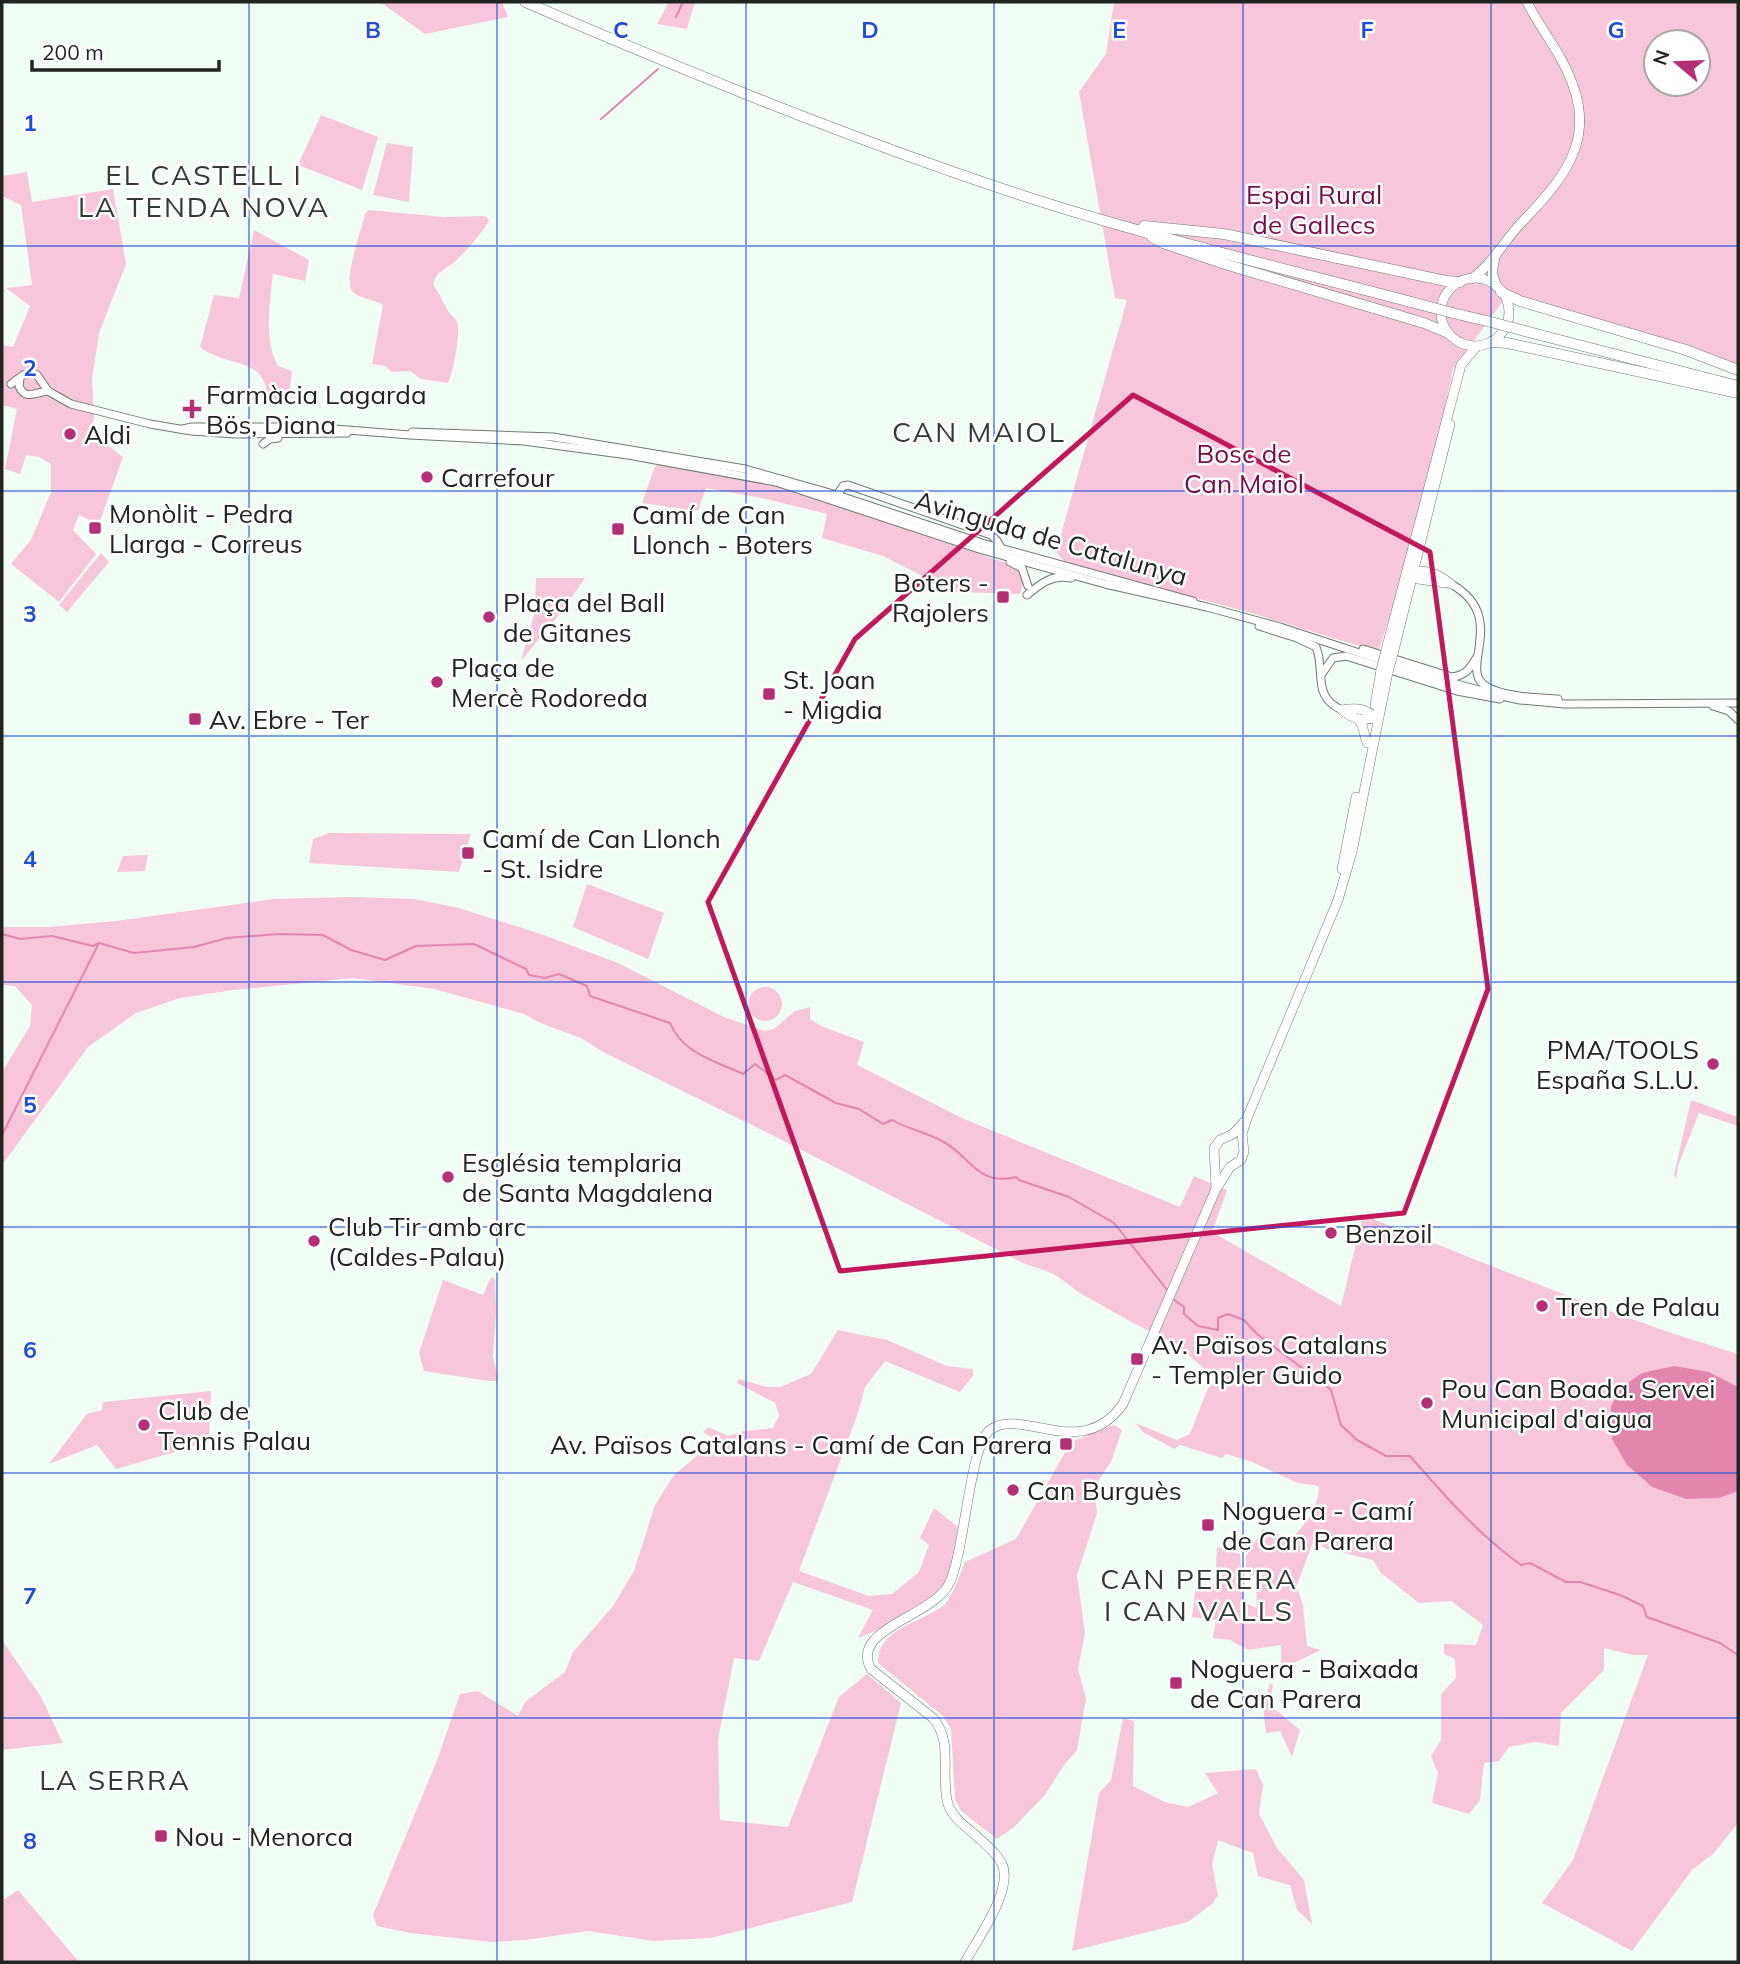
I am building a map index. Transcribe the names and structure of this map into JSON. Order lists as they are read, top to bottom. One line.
{"streets":{"street":["Avinguda de Catalunya"]},"districts":["EL CASTELL I LA TENDA NOVA","CAN MAIOL","CAN PERERA I CAN VALLS","LA SERRA"],"parks":["Espai Rural de Gallecs","Bosc de Can Maiol"],"places":{"health":["Farmàcia Lagarda Bös, Diana"],"other":["Aldi","Carrefour","Plaça del Ball de Gitanes","Plaça de Mercè Rodoreda","PMA/TOOLS España S.L.U.","Església templaria de Santa Magdalena","Benzoil","Club Tir amb arc (Caldes-Palau)","Tren de Palau","Pou Can Boada. Servei Municipal d'aigua","Club de Tennis Palau","Can Burguès"],"transit":["Monòlit - Pedra Llarga - Correus","Camí de Can Llonch - Boters","Boters - Rajolers","St. Joan - Migdia","Av. Ebre - Ter","Camí de Can Llonch - St. Isidre","Av. Països Catalans - Templer Guido","Av. Països Catalans - Camí de Can Parera","Noguera - Camí de Can Parera","Noguera - Baixada de Can Parera","Nou - Menorca"]},"scale_bar":"200 m","north":"left","grid":{"columns":["B","C","D","E","F","G"],"rows":["1","2","3","4","5","6","7","8"]}}
